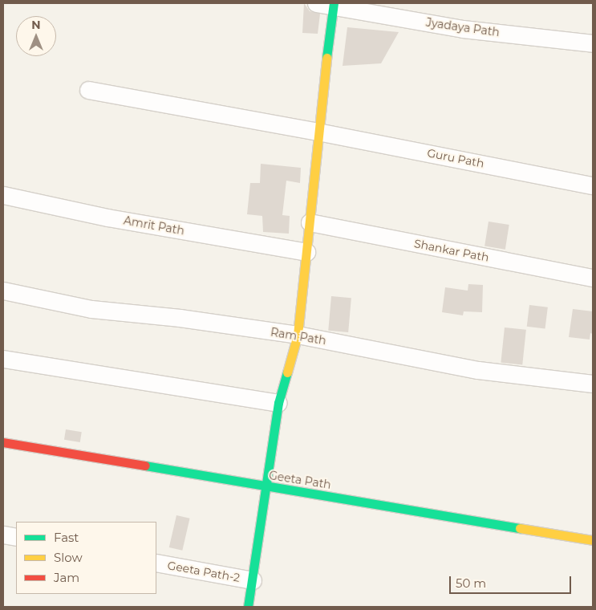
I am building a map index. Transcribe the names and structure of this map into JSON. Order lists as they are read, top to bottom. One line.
{"streets":{"street":["Jyadaya Path","Guru Path","Amrit Path","Shankar Path","Ram Path","Geeta Path","Geeta Path-2"]},"legend":["Fast","Slow","Jam"],"scale_bar":"50 m","north":"top"}
